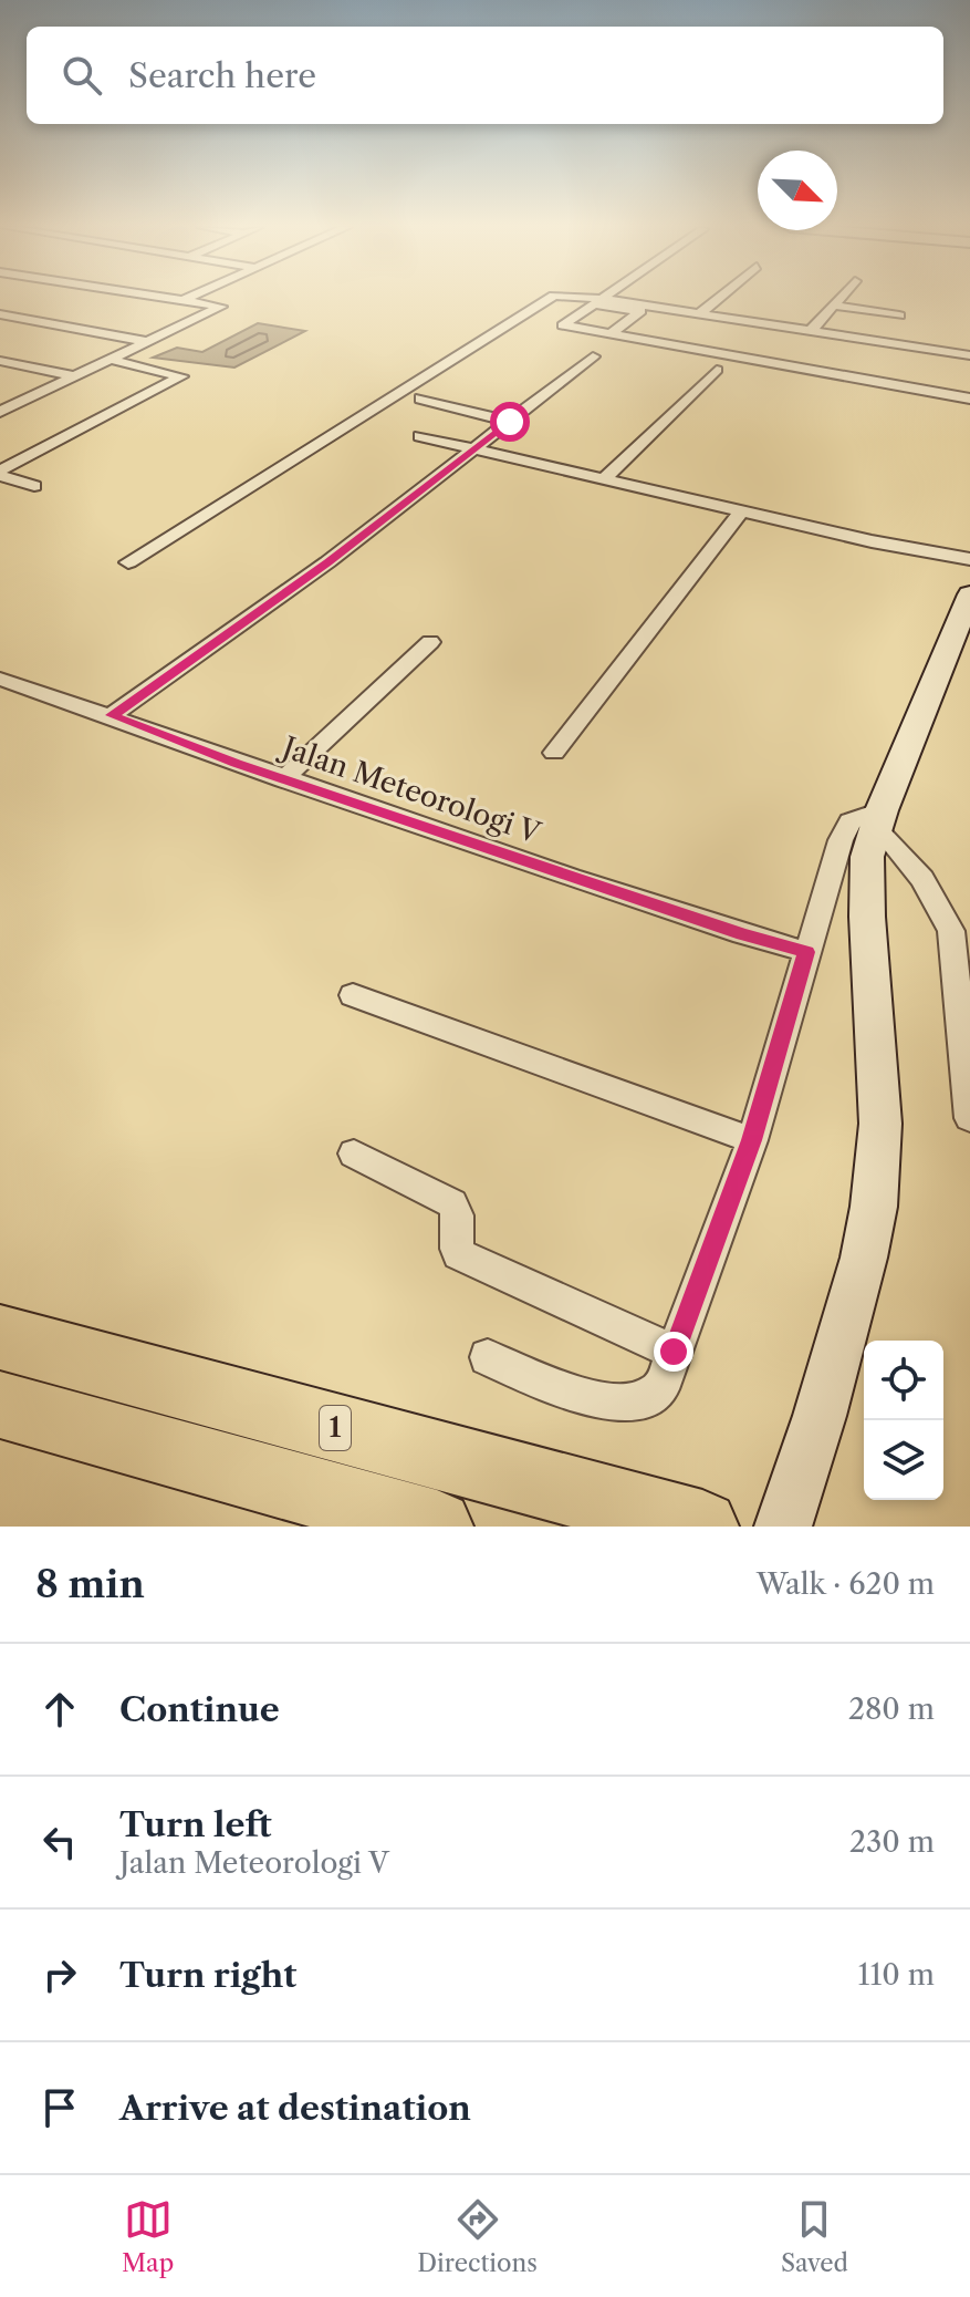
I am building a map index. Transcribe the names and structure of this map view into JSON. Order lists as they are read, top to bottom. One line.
{"streets":{"highway":["1"],"street":["Jalan Meteorologi V"]},"north":"bottom right","page":{"search":"Search here","heading":["8 min","Walk · 620 m"],"list":[["Continue","280 m"],["Turn left","Jalan Meteorologi V","230 m"],["Turn right","110 m"],"Arrive at destination"],"nav":["Map","Directions","Saved"]}}
